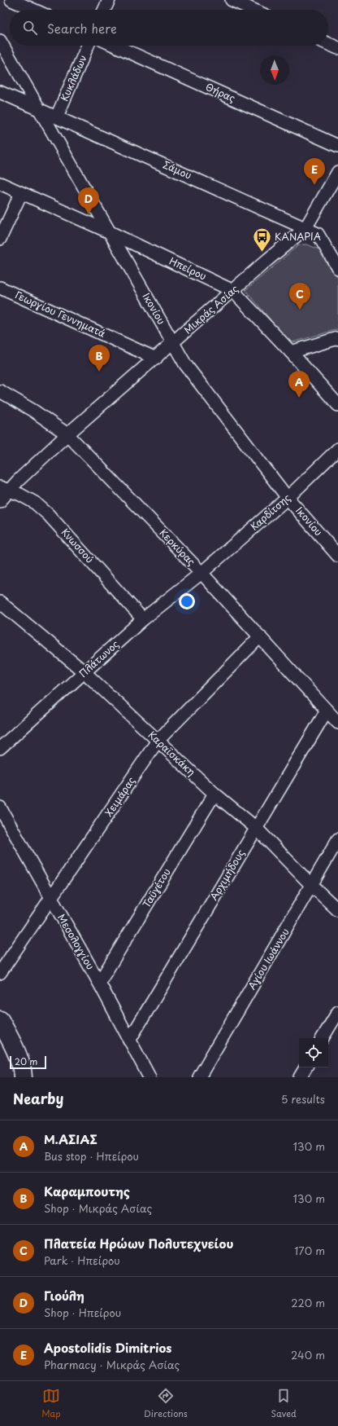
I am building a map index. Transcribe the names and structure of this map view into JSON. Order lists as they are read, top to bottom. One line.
{"streets":{"street":["Κυκλάδων","Θήρας","Σάμου","Ηπείρου","Ικονίου","Μικράς Ασίας","Γεωργίου Γεννηματά","Καρδίτσης","Κνωσσού","Κερκύρας","Πλάτωνος","Καραϊσκάκη","Χειμάρας","Αρχιμήδους","Ταϋγέτου","Μεσολογγίου","Αγίου Ιωάννου"]},"crossings":[["Κυκλάδων","Σάμου"],["Σάμου","Ικονίου"],["Σάμου","Μικράς Ασίας"],["Ηπείρου","Ικονίου"],["Ηπείρου","Μικράς Ασίας"],["Ικονίου","Μικράς Ασίας"],["Ικονίου","Καρδίτσης"],["Μικράς Ασίας","Γεωργίου Γεννηματά"],["Μικράς Ασίας","Κνωσσού"],["Μικράς Ασίας","Κερκύρας"],["Καρδίτσης","Κερκύρας"],["Καρδίτσης","Πλάτωνος"],["Κνωσσού","Πλάτωνος"],["Κερκύρας","Πλάτωνος"],["Κερκύρας","Χειμάρας"],["Κερκύρας","Αρχιμήδους"],["Πλάτωνος","Καραϊσκάκη"],["Καραϊσκάκη","Χειμάρας"],["Καραϊσκάκη","Αρχιμήδους"],["Καραϊσκάκη","Ταϋγέτου"],["Καραϊσκάκη","Αγίου Ιωάννου"],["Χειμάρας","Μεσολογγίου"],["Αρχιμήδους","Μεσολογγίου"],["Ταϋγέτου","Μεσολογγίου"]],"places":{"bus stop":["ΚΑΝΑΡΙΑ"]},"scale_bar":"20 m","north":"bottom","page":{"search":"Search here","pins":["E","D","C","B","A"],"scale":"20 m","heading":["Nearby","5 results"],"list":[{"mark":"A","name":"Μ.ΑΣΙΑΣ","note":"Bus stop · Ηπείρου","value":"130 m"},{"mark":"B","name":"Καραμπουτης","note":"Shop · Μικράς Ασίας","value":"130 m"},{"mark":"C","name":"Πλατεία Ηρώων Πολυτεχνείου","note":"Park · Ηπείρου","value":"170 m"},{"mark":"D","name":"Γιούλη","note":"Shop · Ηπείρου","value":"220 m"},{"mark":"E","name":"Apostolidis Dimitrios","note":"Pharmacy · Μικράς Ασίας","value":"240 m"}],"nav":["Map","Directions","Saved"]}}
